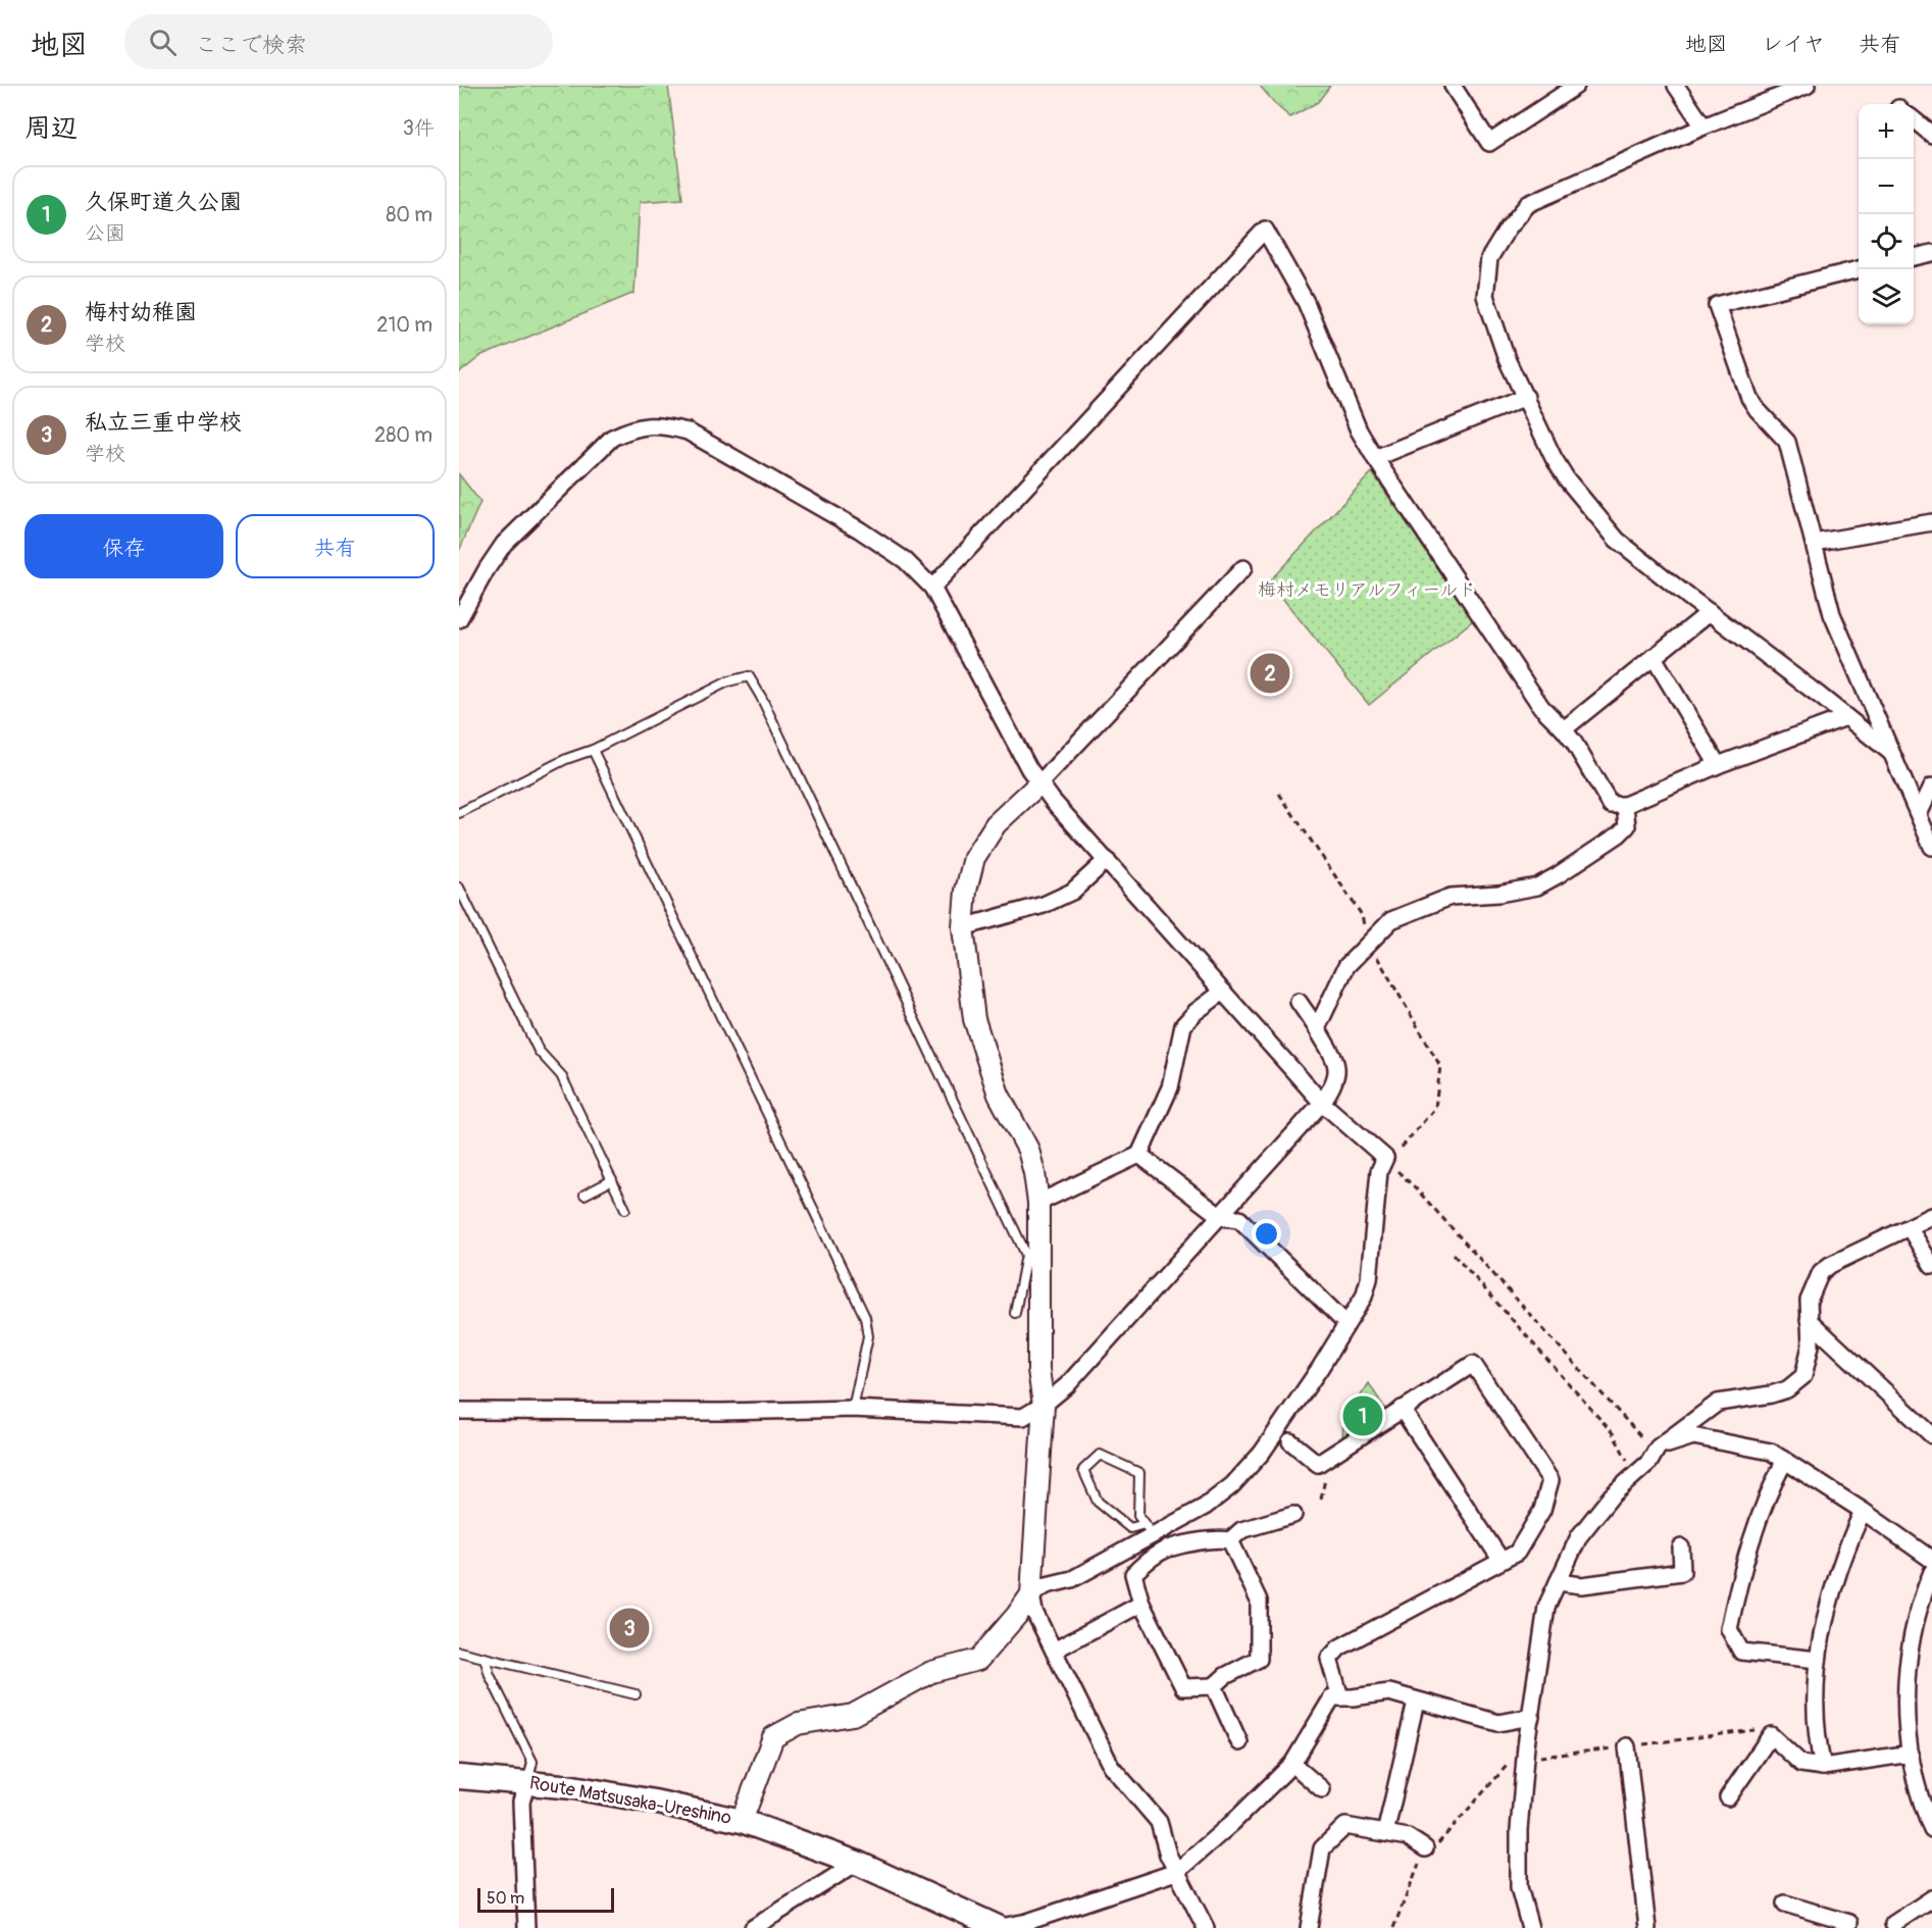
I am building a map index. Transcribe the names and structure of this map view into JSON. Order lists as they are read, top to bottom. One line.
{"streets":{"main road":["Route Matsusaka-Ureshino"]},"parks":["梅村メモリアルフィールド"],"scale_bar":"50 m","page":{"header":"地図","search":"ここで検索","nav":["地図","レイヤ","共有"],"heading":["周辺","3件"],"map_buttons":["+","−"],"list":[{"mark":"1","name":"久保町道久公園","note":"公園","value":"80 m"},{"mark":"2","name":"梅村幼稚園","note":"学校","value":"210 m"},{"mark":"3","name":"私立三重中学校","note":"学校","value":"280 m"}],"buttons":["保存","共有"],"pins":["2","1","3"],"scale":"50 m"}}
